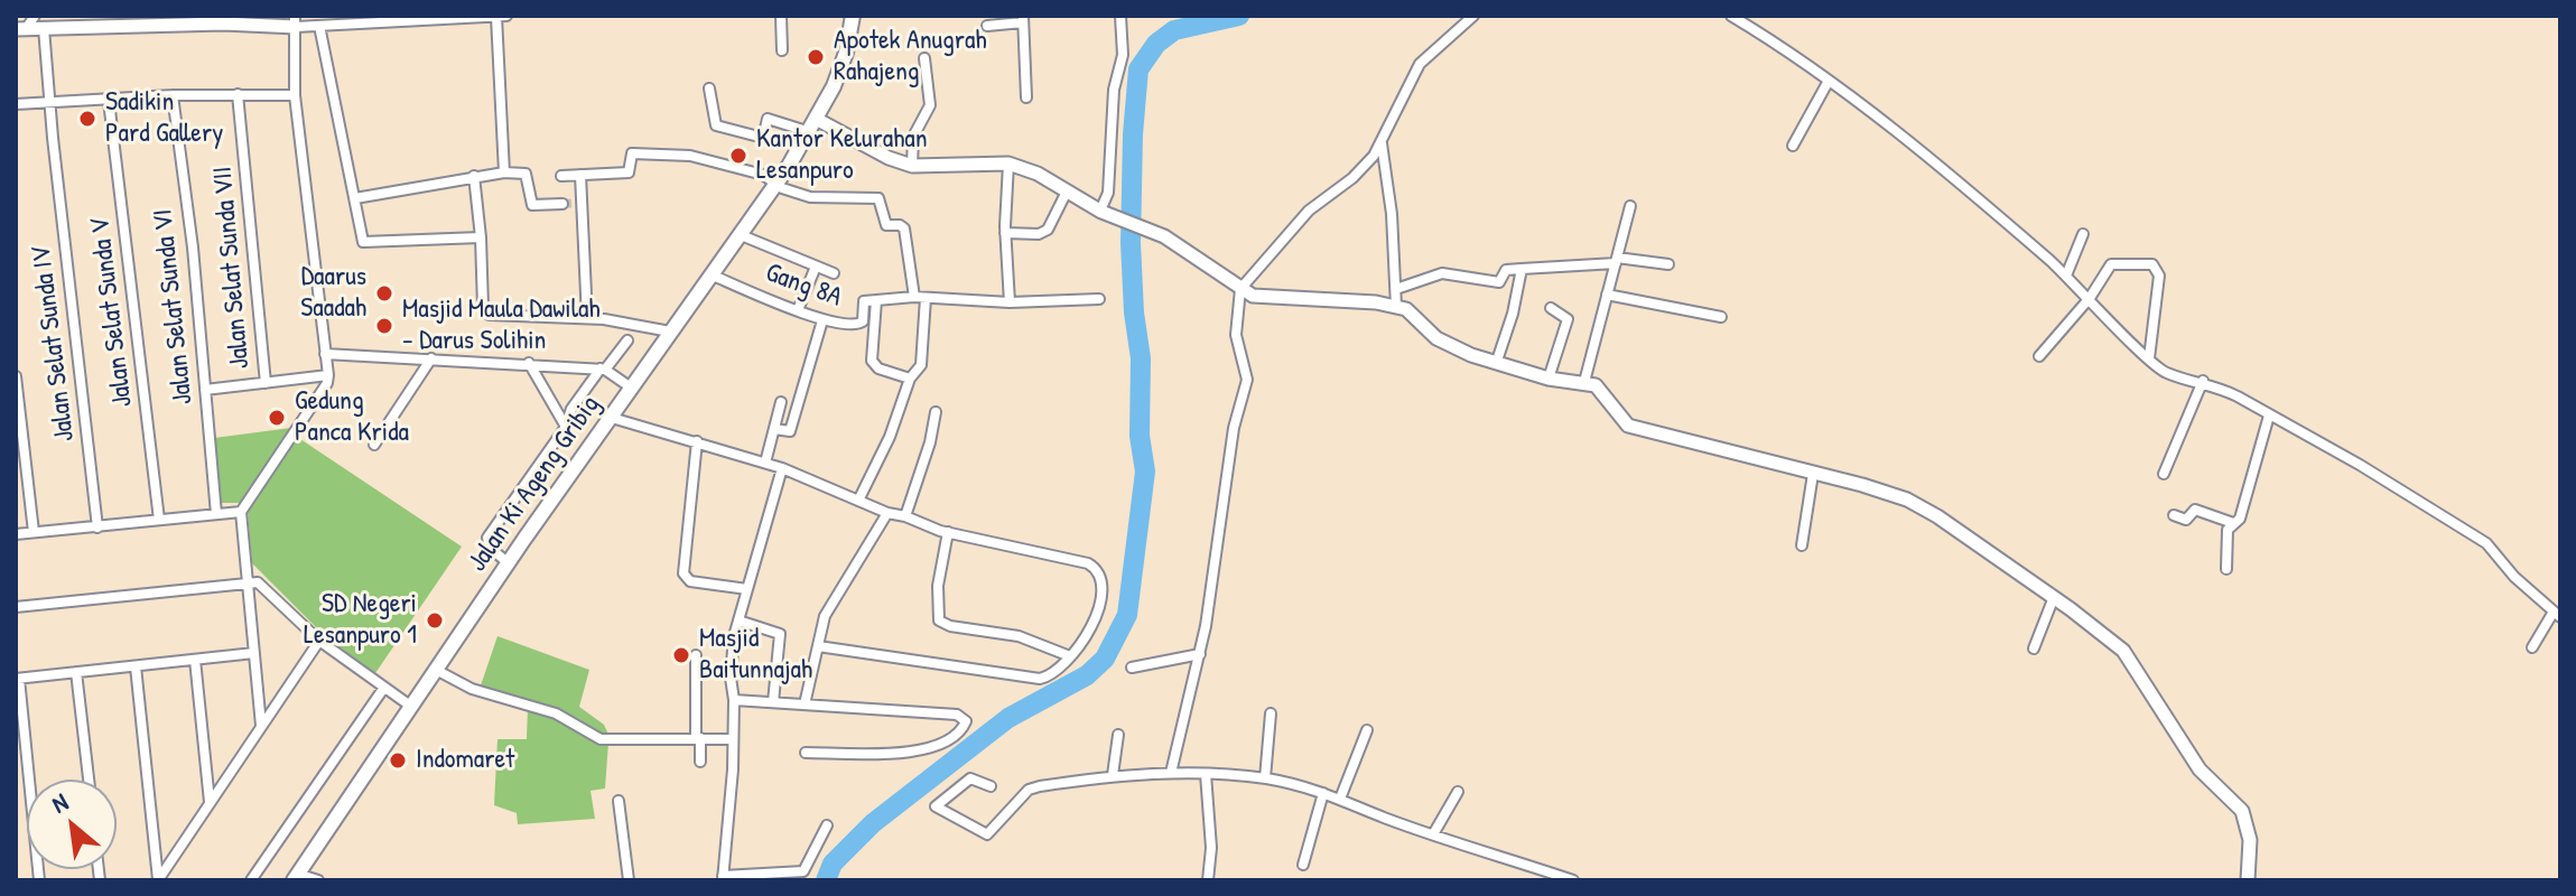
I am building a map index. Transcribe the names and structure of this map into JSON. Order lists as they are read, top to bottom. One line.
{"streets":{"main road":["Jalan Ki Ageng Gribig"],"street":["Jalan Selat Sunda VII","Gang 8A","Jalan Selat Sunda VI","Jalan Selat Sunda V","Jalan Selat Sunda IV"]},"crossings":[["Gang 8A","Jalan Ki Ageng Gribig"]],"places":["Apotek Anugrah Rahajeng","Sadikin Pard Gallery","Kantor Kelurahan Lesanpuro","Daarus Saadah","Masjid Maula Dawilah - Darus Solihin","Gedung Panca Krida","SD Negeri Lesanpuro 1","Masjid Baitunnajah","Indomaret"],"north":"top left"}
